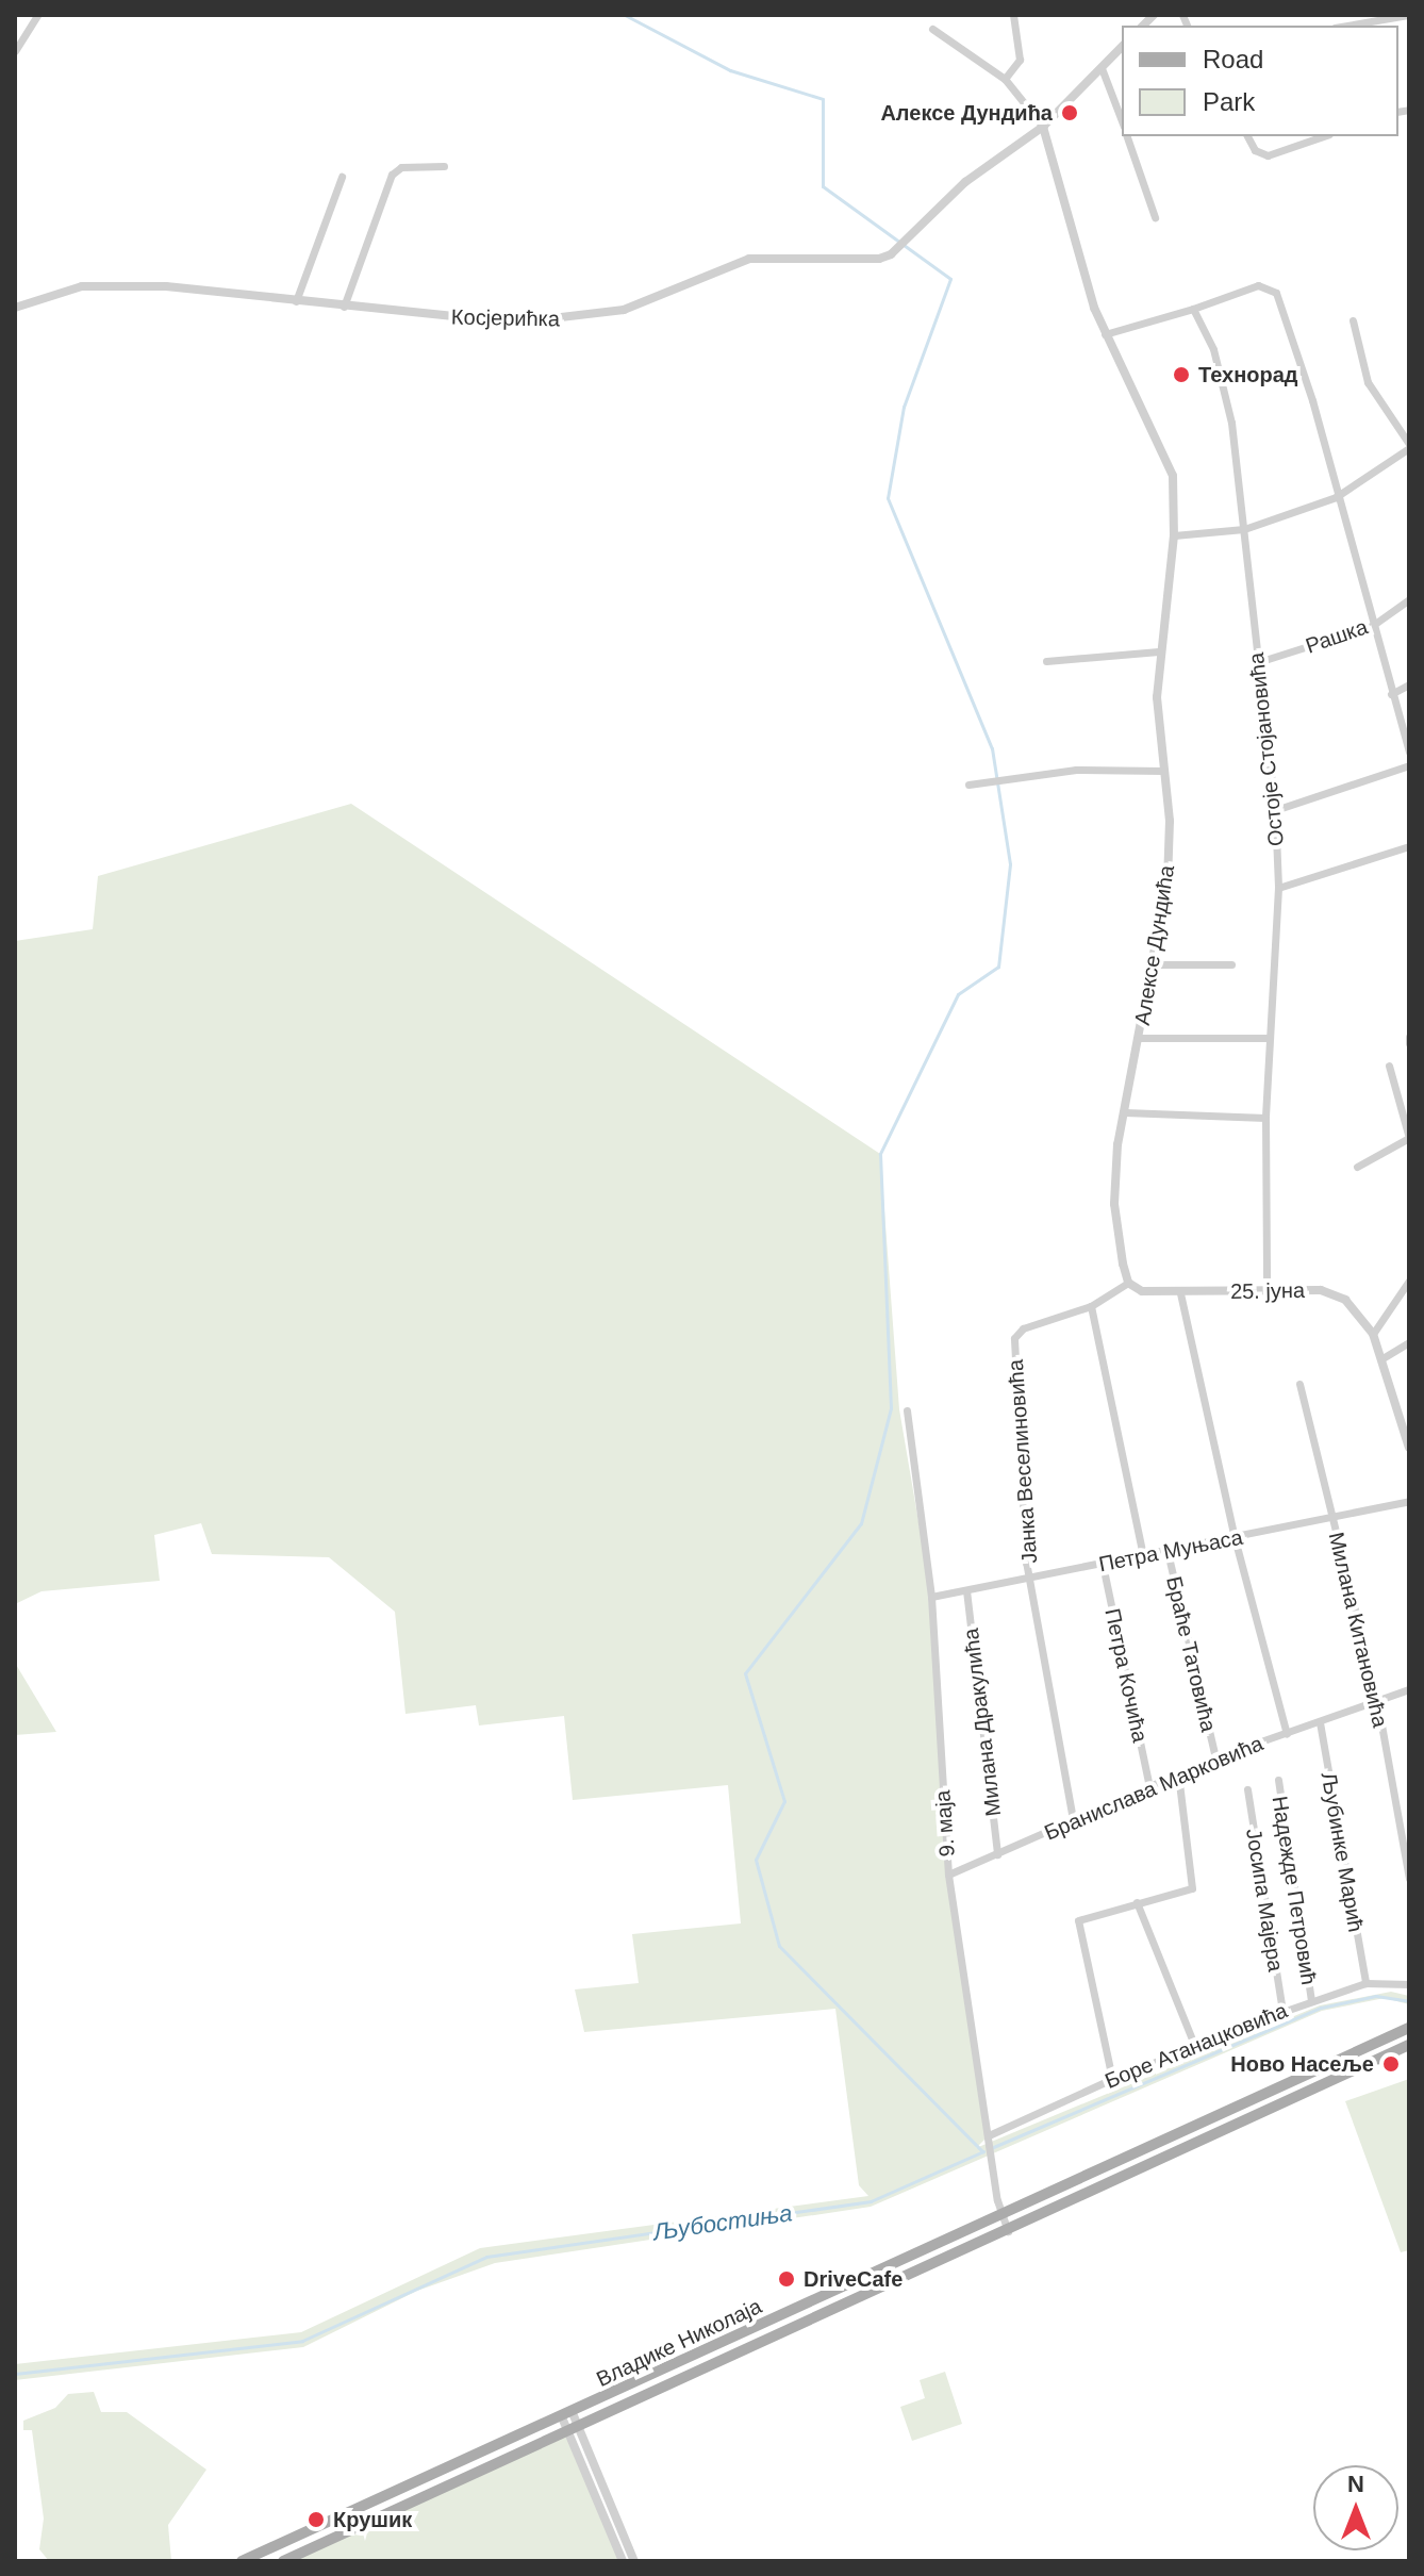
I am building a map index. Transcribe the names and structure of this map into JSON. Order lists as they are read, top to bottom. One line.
{"streets":{"main road":["Владике Николаја"],"street":["Косјерићка","Рашка","Остоје Стојановића","Алексе Дундића","25. јуна","Јанка Веселиновића","Петра Муњаса","Милана Китановића","Браће Татовића","Петра Кочића","Милана Дракулића","Бранислава Марковића","9. маја","Љубинке Марић","Надежде Петровић","Јосипа Мајера","Боре Атанацковића"]},"crossings":[["Косјерићка","Алексе Дундића"],["Рашка","Остоје Стојановића"],["Остоје Стојановића","25. јуна"],["Алексе Дундића","25. јуна"],["Јанка Веселиновића","Петра Муњаса"],["Јанка Веселиновића","Бранислава Марковића"],["Петра Муњаса","Милана Китановића"],["Петра Муњаса","Браће Татовића"],["Петра Муњаса","Петра Кочића"],["Петра Муњаса","Милана Дракулића"],["Петра Муњаса","9. маја"],["Милана Китановића","Бранислава Марковића"],["Браће Татовића","Бранислава Марковића"],["Петра Кочића","Бранислава Марковића"],["Милана Дракулића","Бранислава Марковића"],["Бранислава Марковића","9. маја"],["Бранислава Марковића","Љубинке Марић"],["9. маја","Боре Атанацковића"],["9. маја","Владике Николаја"],["Љубинке Марић","Боре Атанацковића"],["Надежде Петровић","Боре Атанацковића"],["Јосипа Мајера","Боре Атанацковића"]],"water":["Љубостиња"],"places":["Алексе Дундића","Технорад","Ново Насеље","DriveCafe","Крушик"],"legend":["Road","Park"],"north":"top"}
